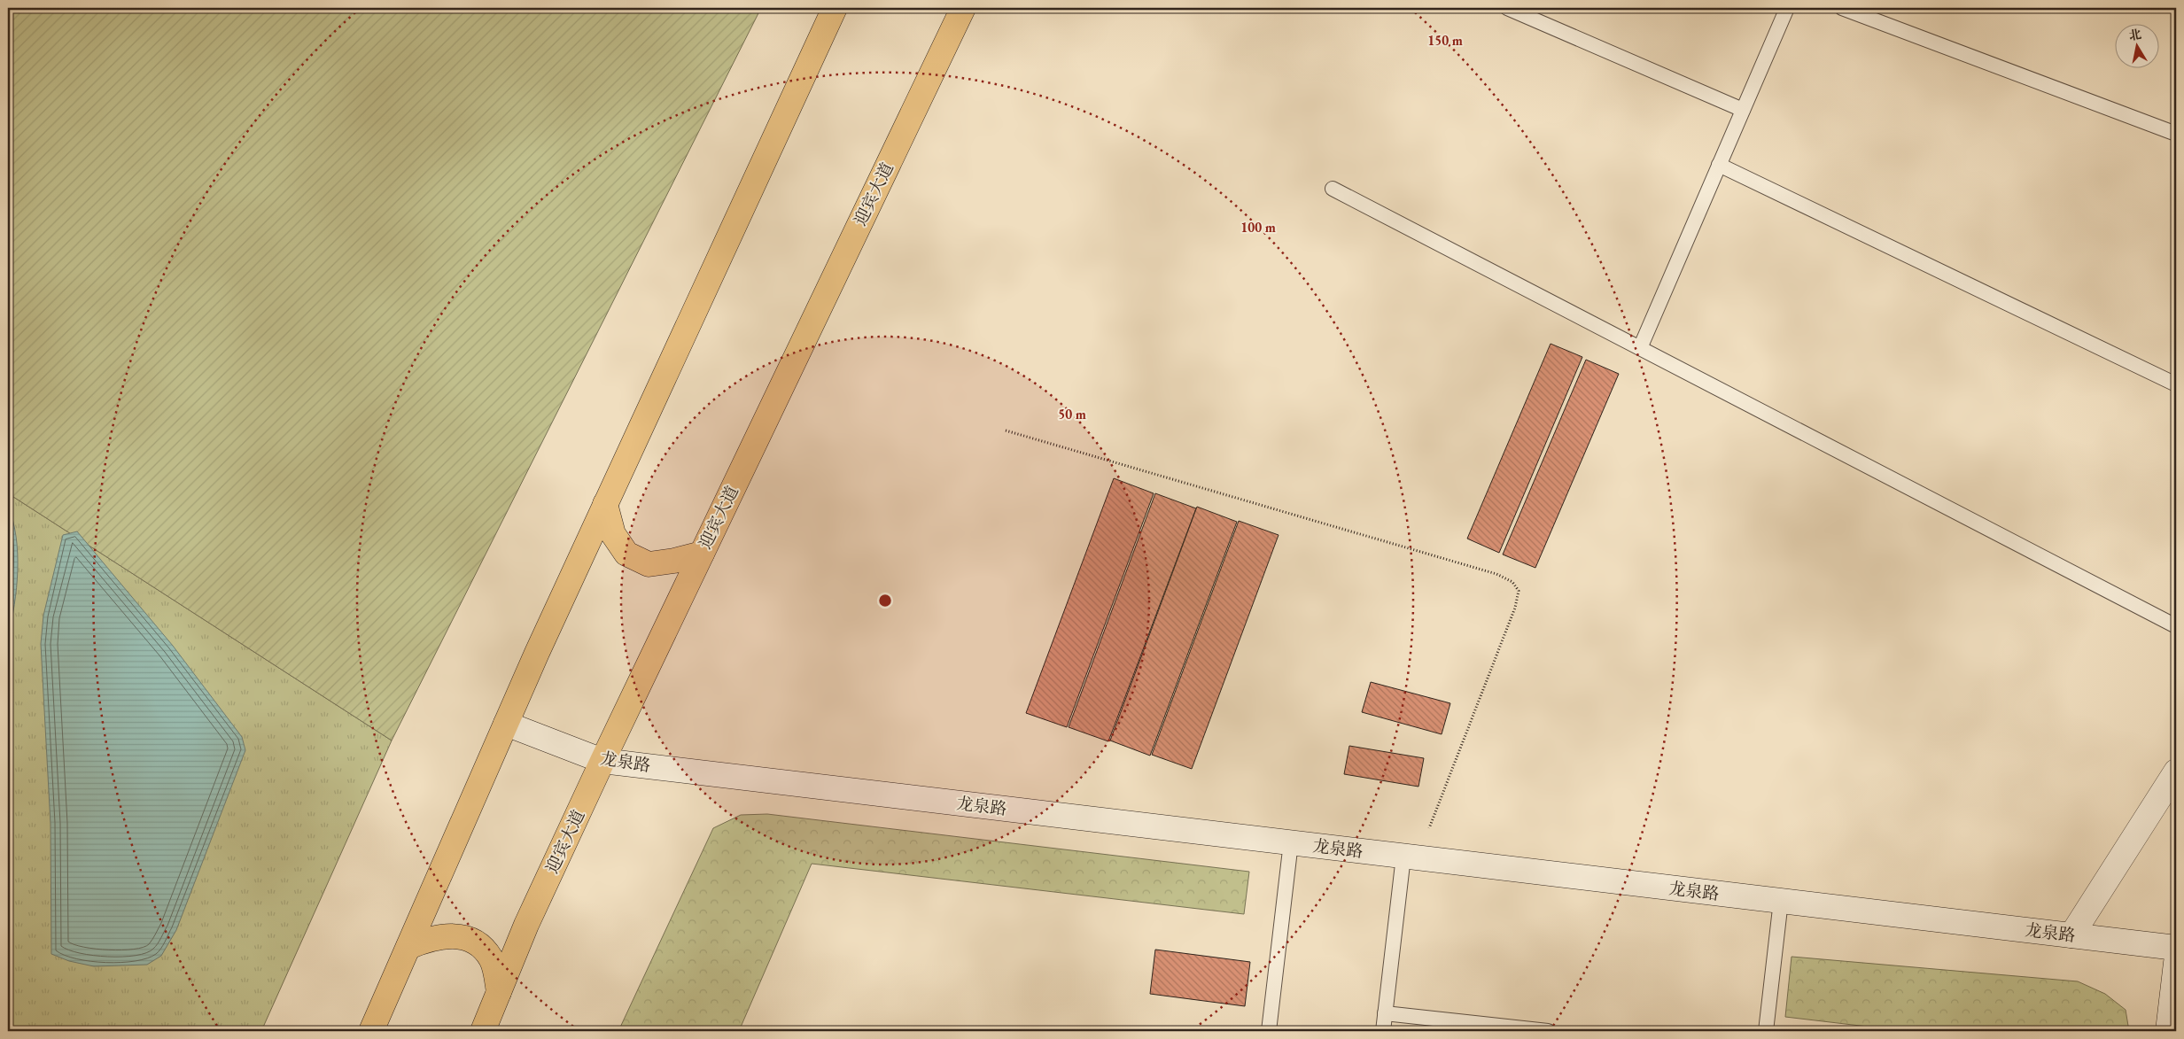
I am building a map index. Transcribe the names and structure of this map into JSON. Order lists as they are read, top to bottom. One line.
{"streets":{"main road":["迎宾大道"],"street":["龙泉路"]},"crossings":[["迎宾大道","龙泉路"]],"north":"top","rings":["150 m","100 m","50 m"]}
